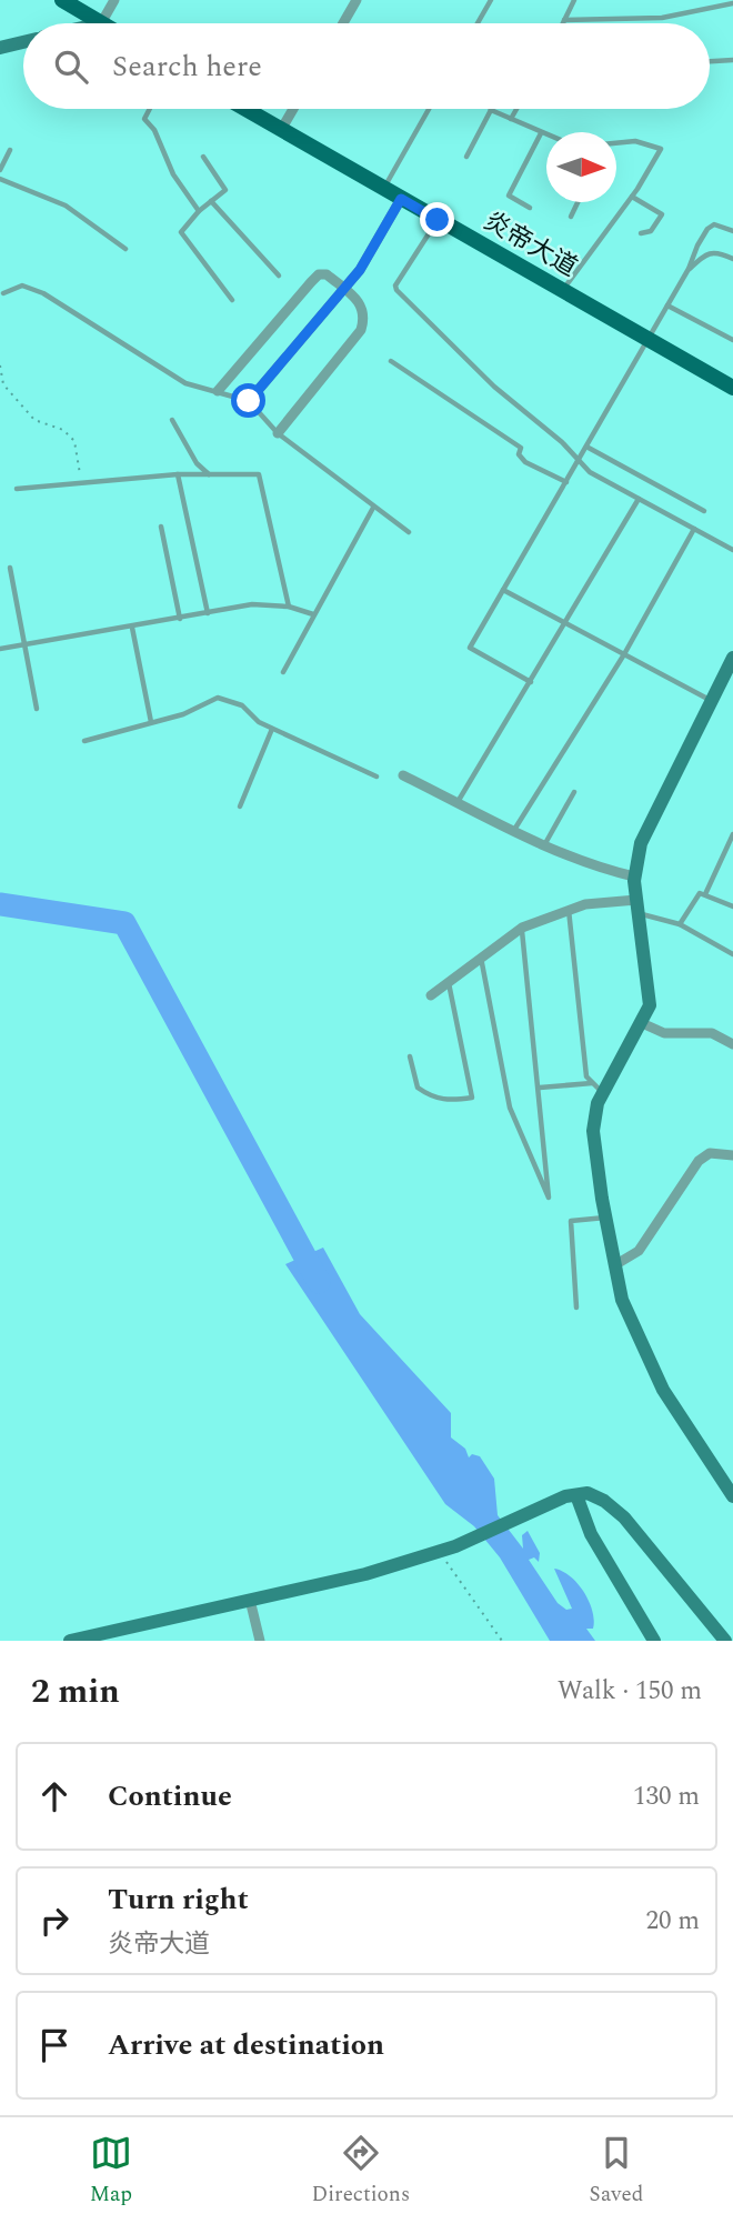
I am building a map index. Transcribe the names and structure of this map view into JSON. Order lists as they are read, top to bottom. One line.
{"streets":{"main road":["炎帝大道"]},"north":"right","page":{"search":"Search here","heading":["2 min","Walk · 150 m"],"list":[["Continue","130 m"],["Turn right","炎帝大道","20 m"],"Arrive at destination"],"nav":["Map","Directions","Saved"]}}
